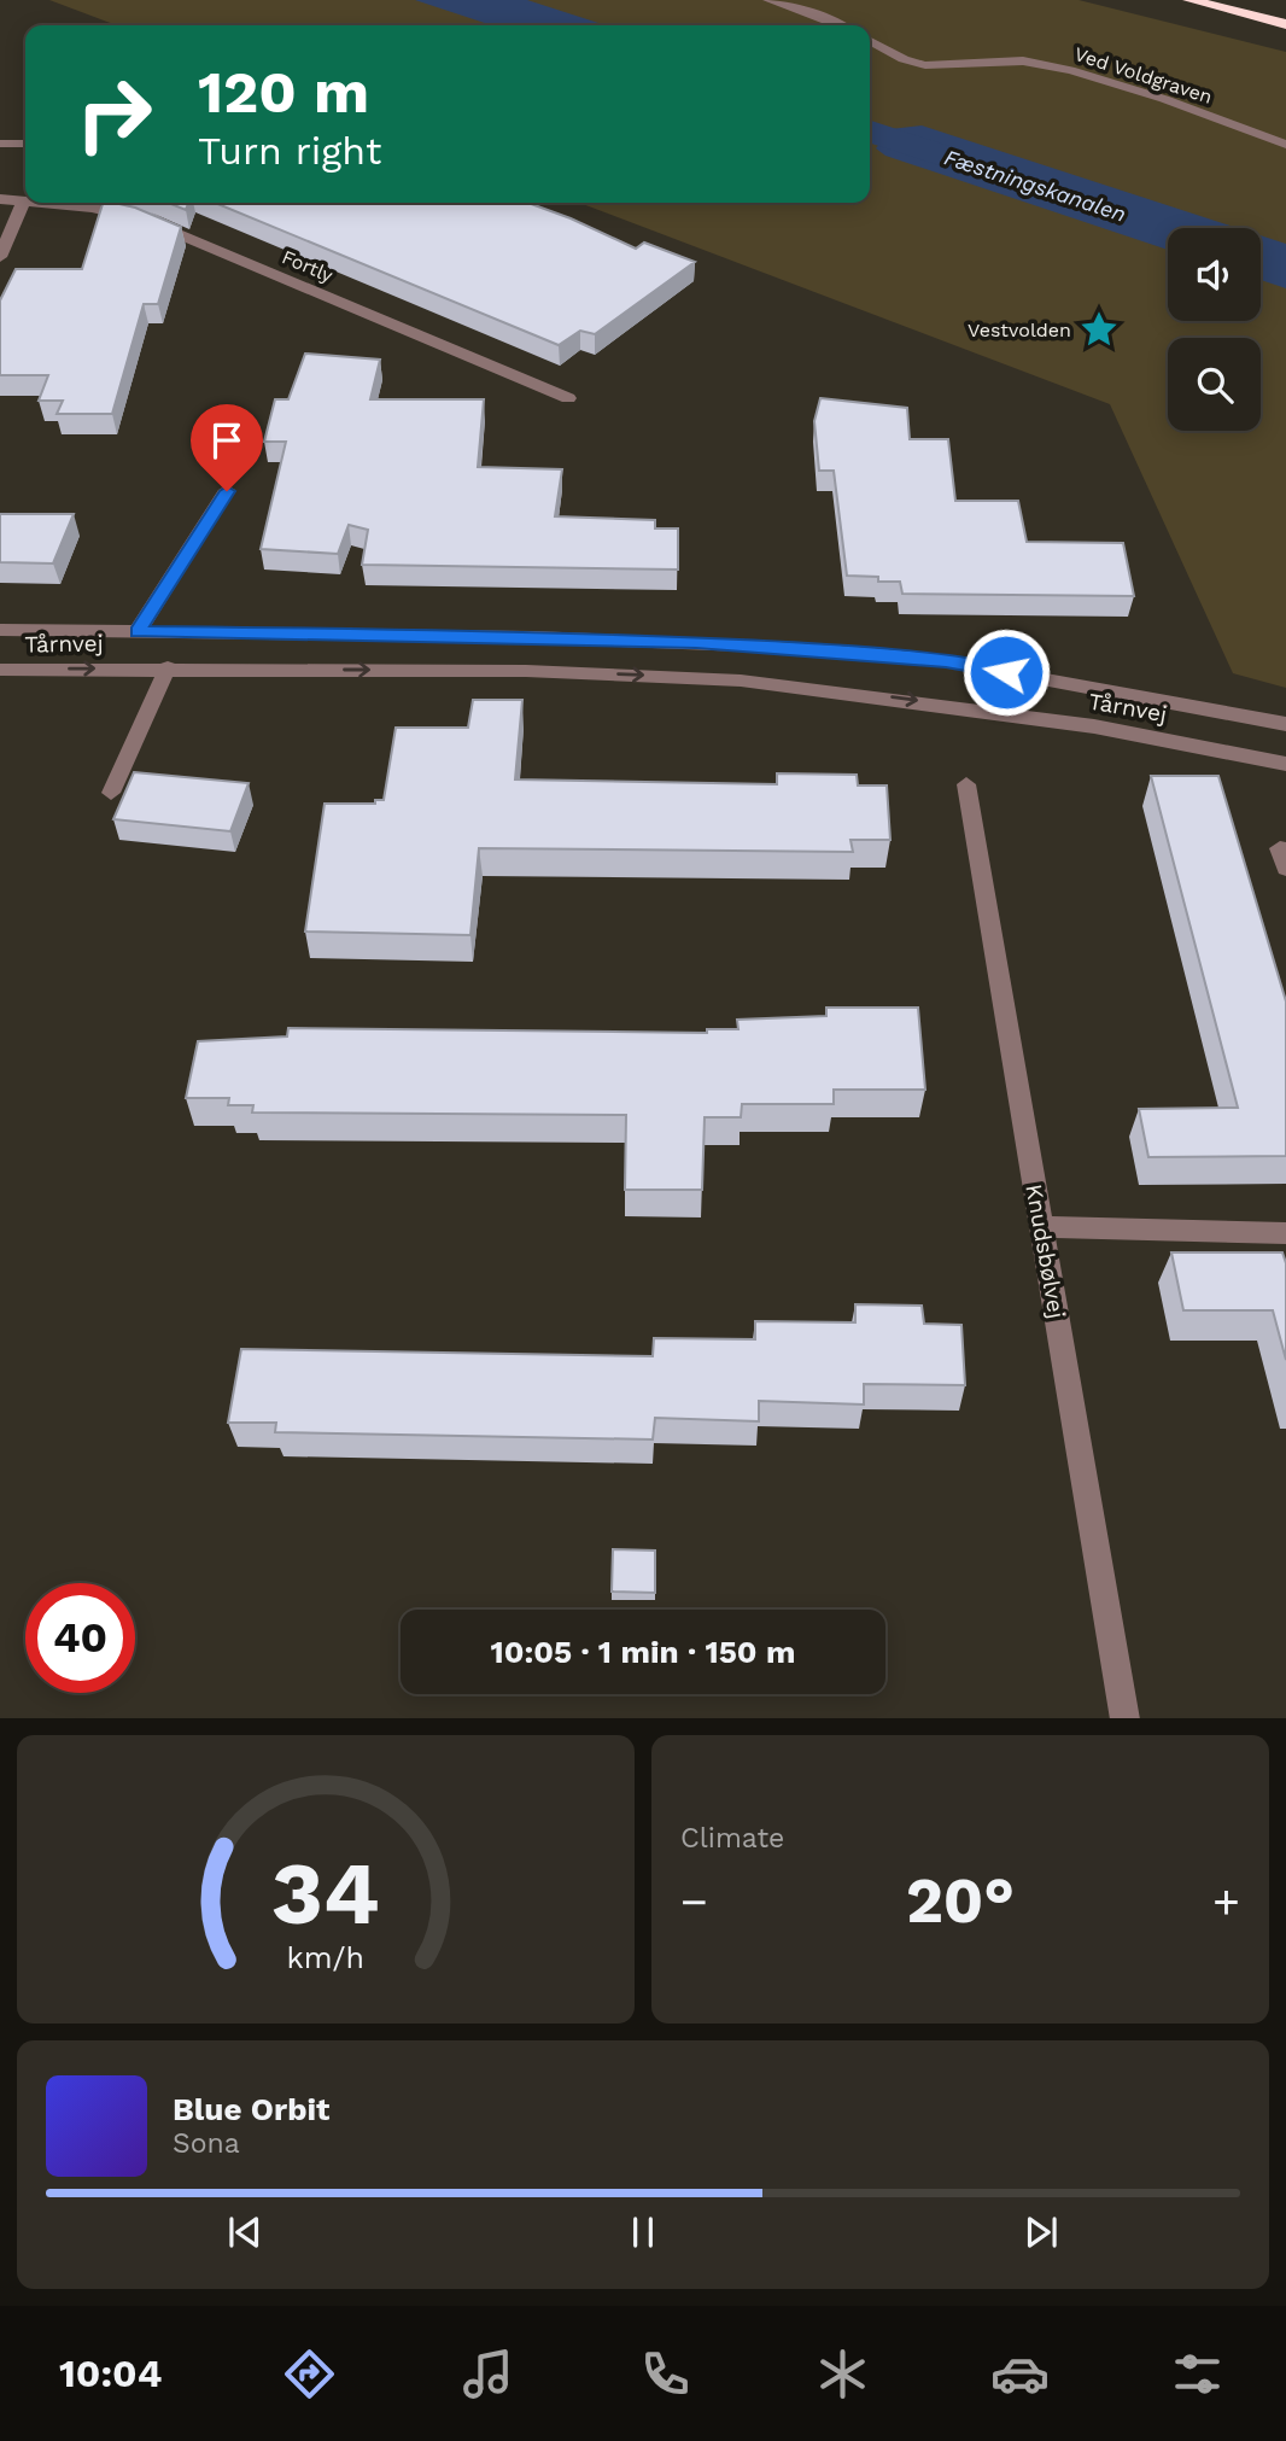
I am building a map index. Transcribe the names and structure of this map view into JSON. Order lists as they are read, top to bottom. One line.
{"streets":{"street":["Ved Voldgraven","Fortly","Tårnvej","Knudsbølvej"]},"water":["Fæstningskanalen"],"places":{"place":["Vestvolden"]},"page":{"turn":["120 m","Turn right"],"limit":"40","trip":"10:05 · 1 min · 150 m","tile":"Climate","heat":["−","20°","+"],"song":["Blue Orbit","Sona"],"tabs":"10:04","gauge":["34","km/h"]}}
